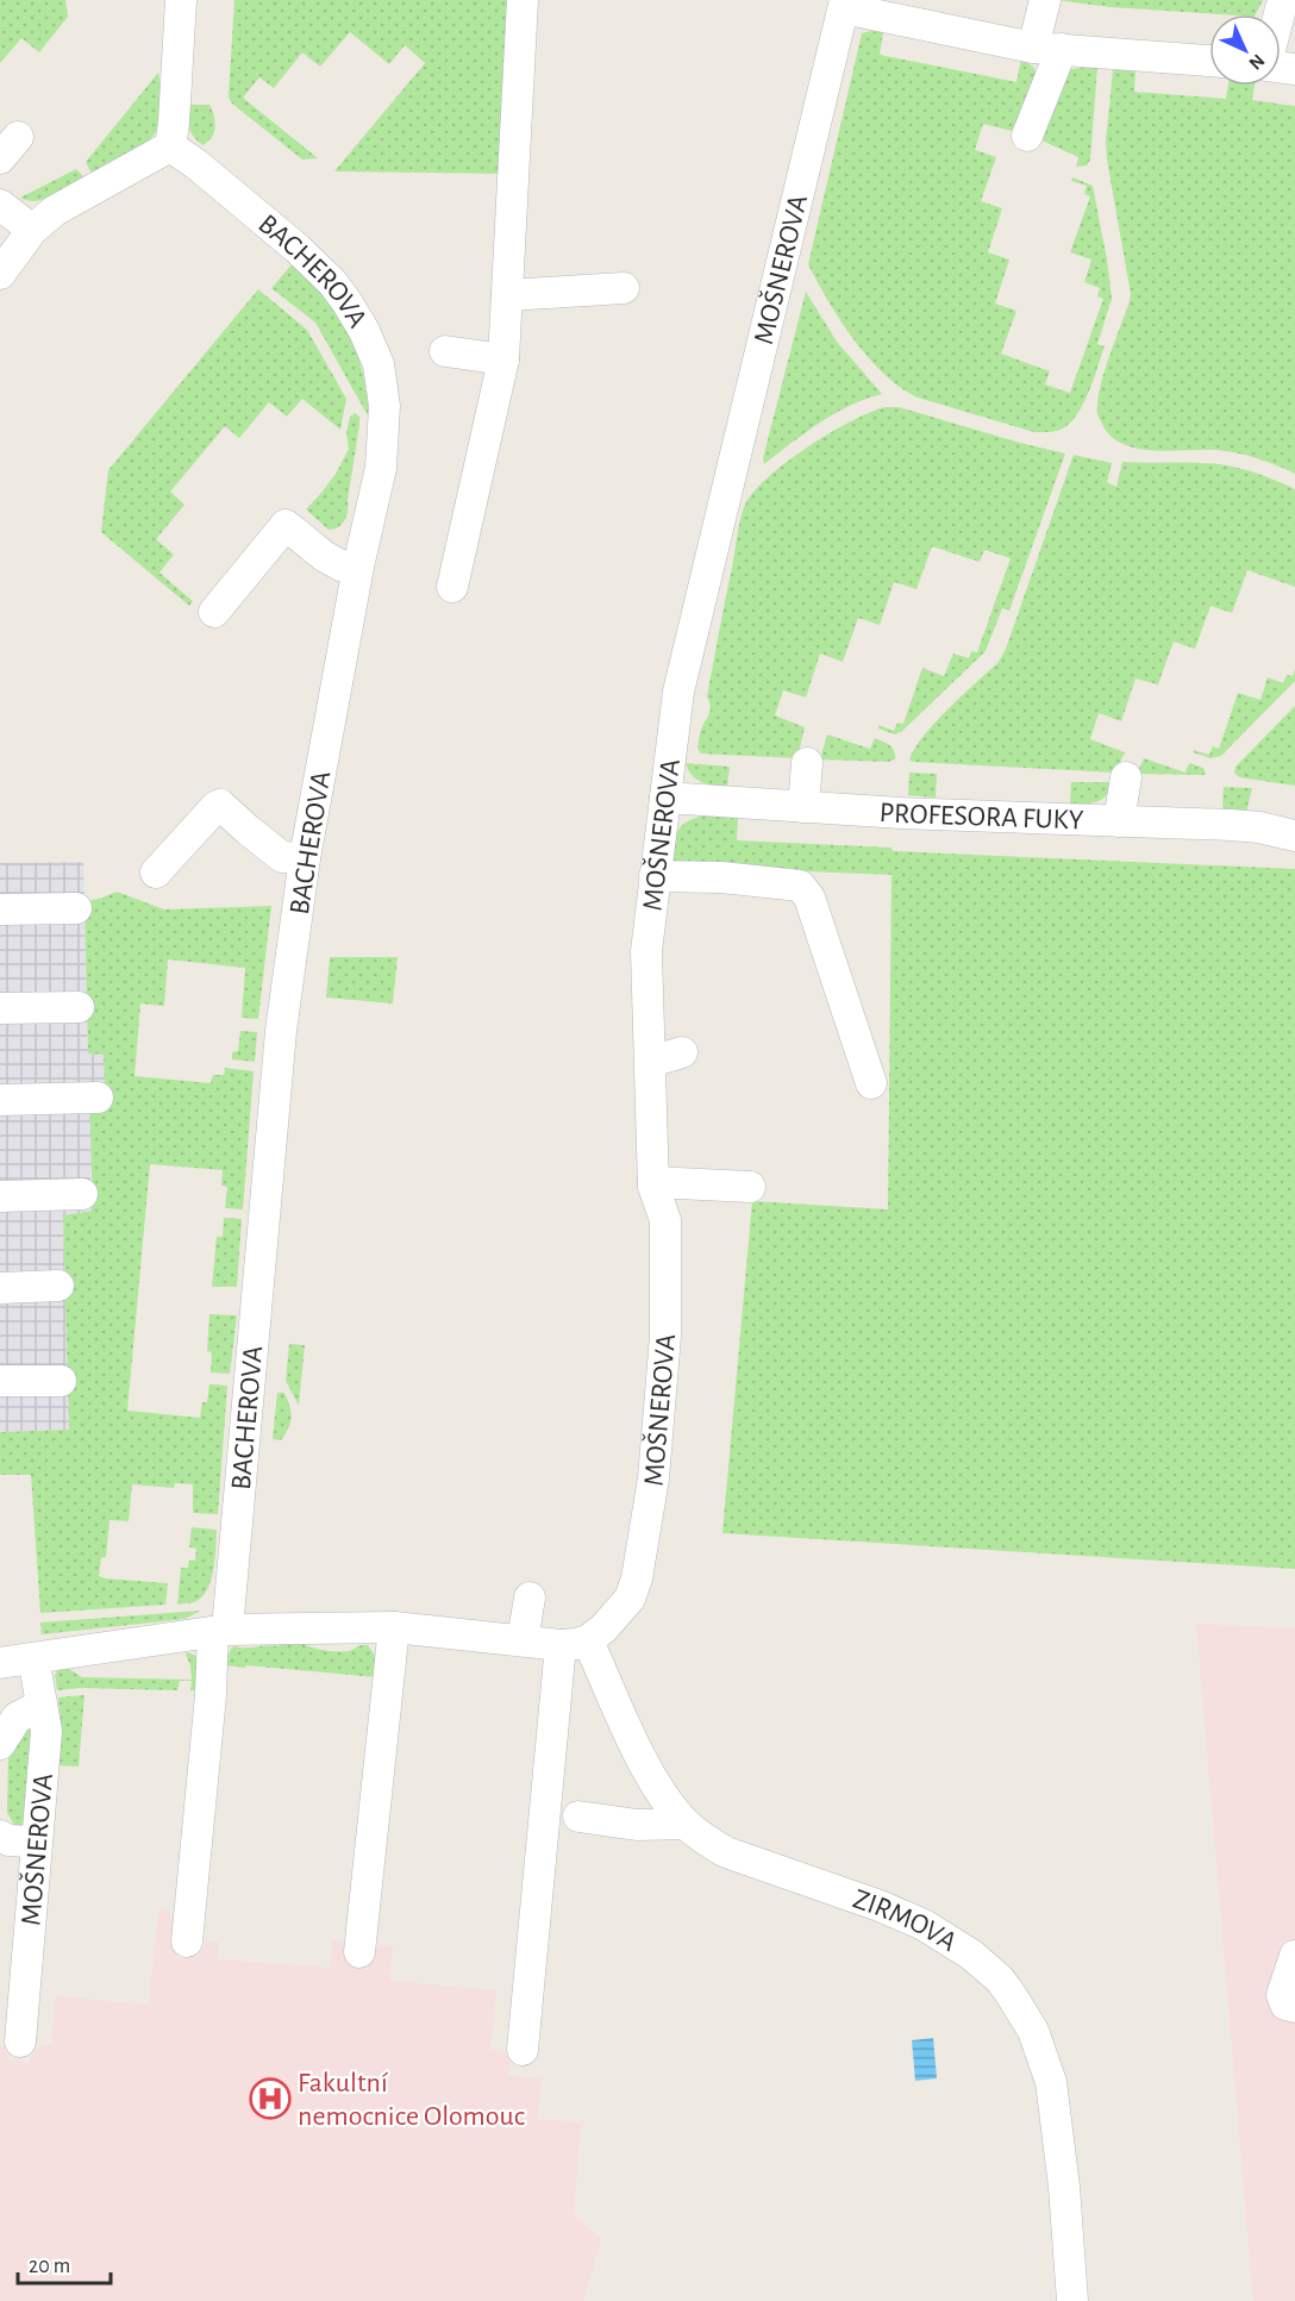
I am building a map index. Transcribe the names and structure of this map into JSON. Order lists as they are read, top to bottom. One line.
{"streets":{"street":["MOŠNEROVA","BACHEROVA","PROFESORA FUKY","ZIRMOVA"]},"crossings":[["MOŠNEROVA","PROFESORA FUKY"],["MOŠNEROVA","ZIRMOVA"]],"places":{"hospital":["Fakultní nemocnice Olomouc"]},"scale_bar":"20 m","north":"bottom right"}
